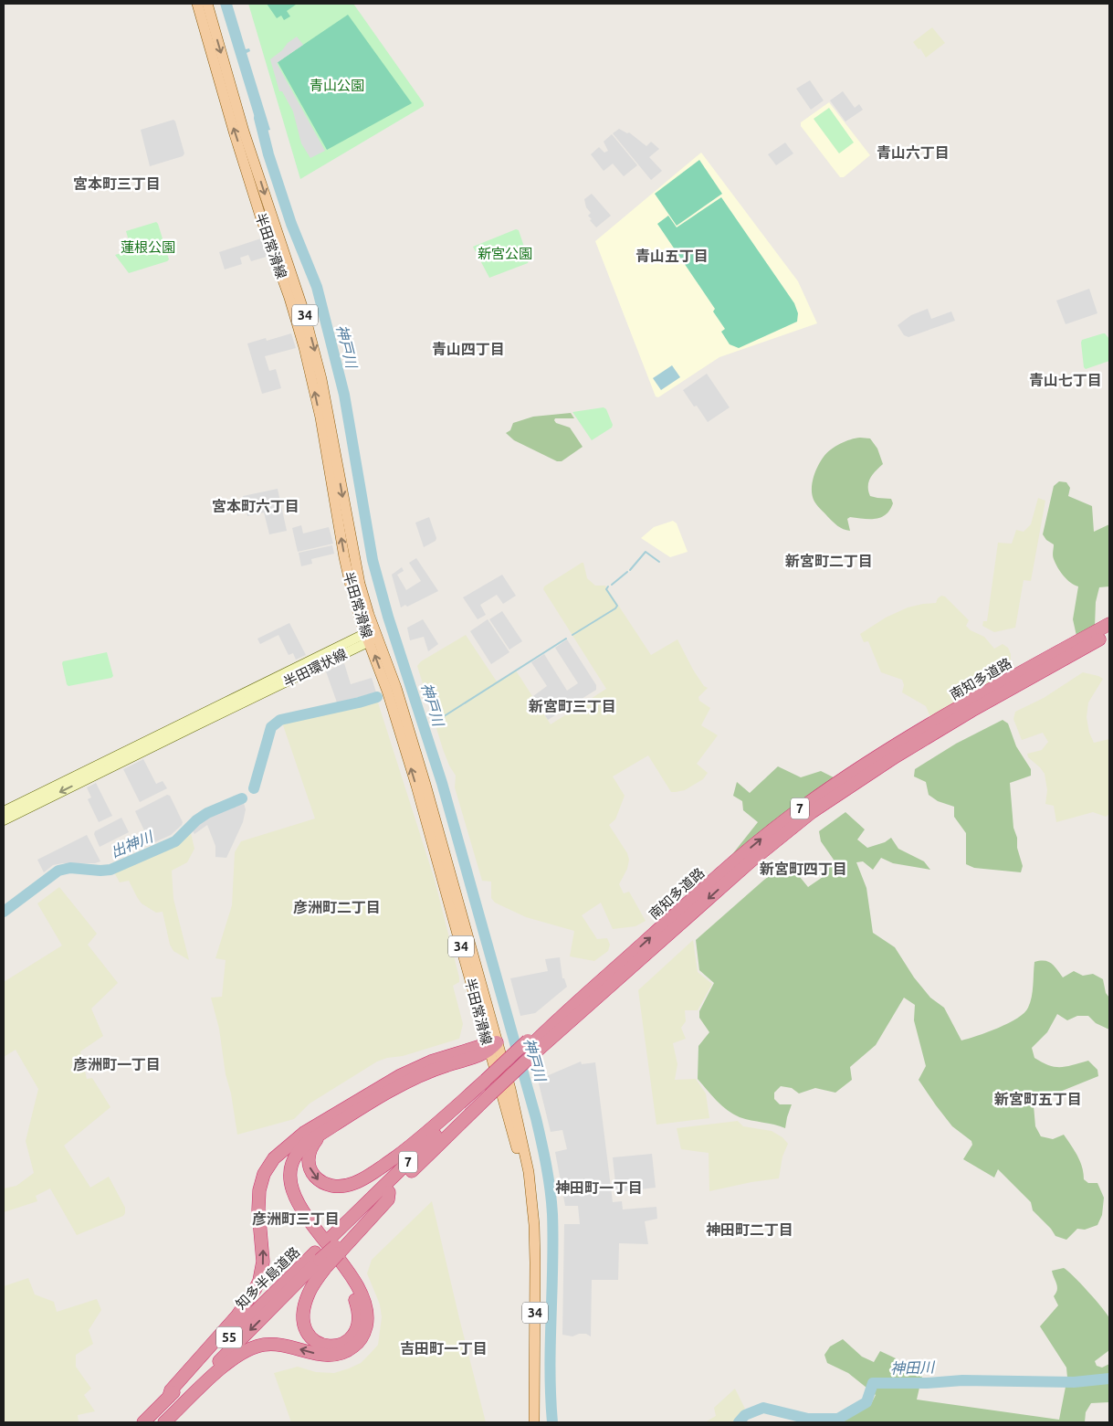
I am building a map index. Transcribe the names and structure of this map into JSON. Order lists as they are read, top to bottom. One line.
{"streets":{"highway":["南知多道路","7","知多半島道路","55"],"main road":["半田常滑線","34","半田環状線"]},"crossings":[["半田常滑線","半田環状線"],["南知多道路","知多半島道路"]],"districts":["青山六丁目","宮本町三丁目","青山五丁目","青山四丁目","青山七丁目","宮本町六丁目","新宮町二丁目","新宮町三丁目","新宮町四丁目","彦洲町二丁目","彦洲町一丁目","新宮町五丁目","神田町一丁目","彦洲町三丁目","神田町二丁目","吉田町一丁目"],"water":["神戸川","出神川","神田川"],"parks":["青山公園","蓮根公園","新宮公園"]}
